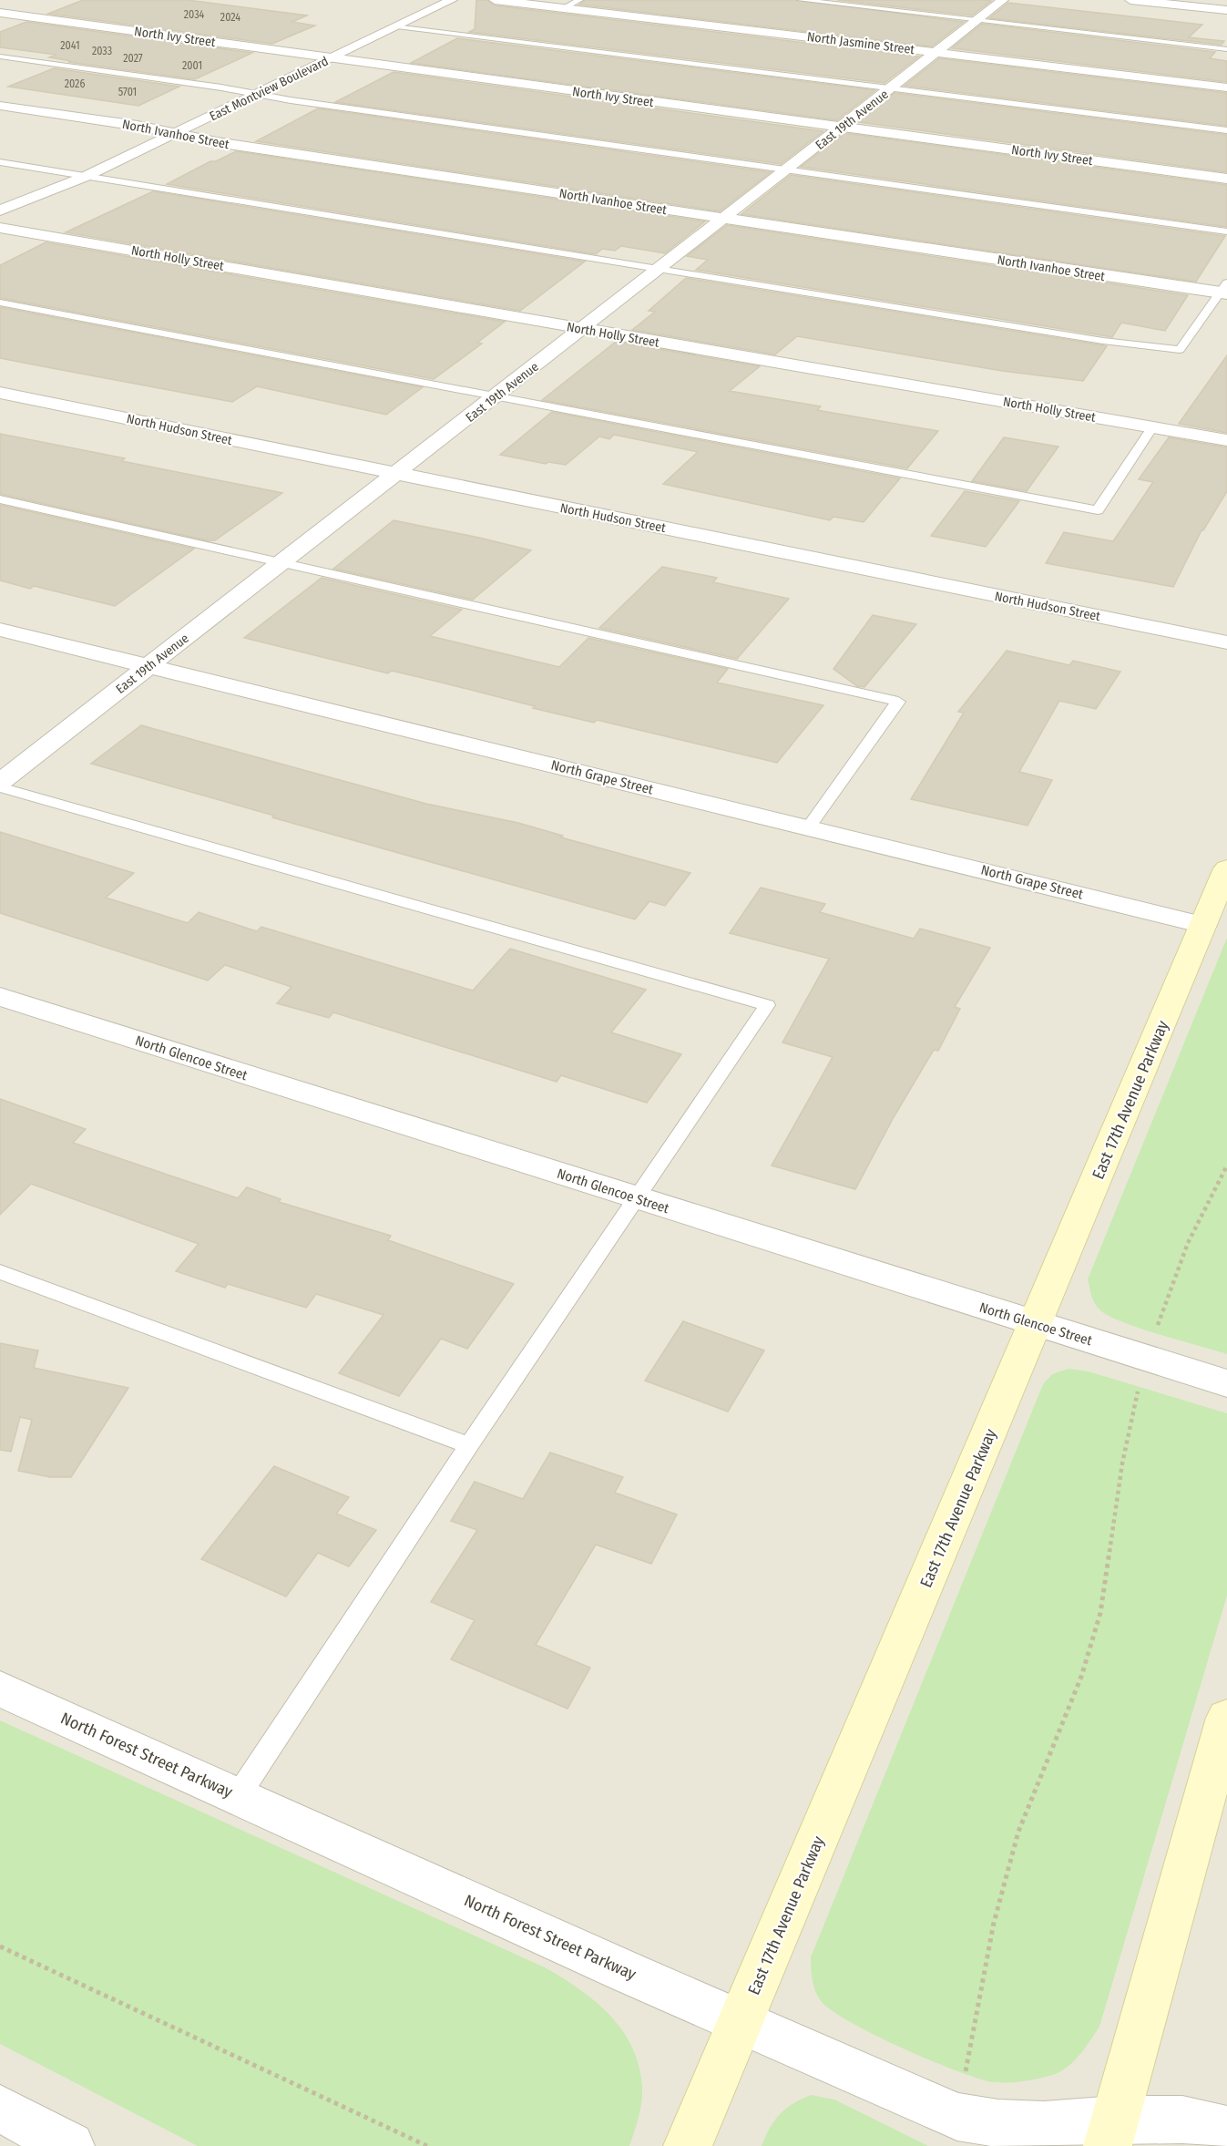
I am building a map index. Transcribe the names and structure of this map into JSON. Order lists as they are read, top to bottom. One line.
{"streets":{"main road":["East 17th Avenue Parkway"],"street":["North Ivy Street","North Jasmine Street","East Montview Boulevard","East 19th Avenue","North Ivanhoe Street","North Holly Street","North Hudson Street","North Grape Street","North Glencoe Street","North Forest Street Parkway"]},"crossings":[["North Ivy Street","East Montview Boulevard"],["North Ivy Street","East 19th Avenue"],["North Jasmine Street","East 19th Avenue"],["East Montview Boulevard","North Ivanhoe Street"],["East Montview Boulevard","North Holly Street"],["East 19th Avenue","North Ivanhoe Street"],["East 19th Avenue","North Holly Street"],["East 19th Avenue","North Hudson Street"],["East 19th Avenue","North Grape Street"],["North Grape Street","East 17th Avenue Parkway"],["North Glencoe Street","East 17th Avenue Parkway"],["East 17th Avenue Parkway","North Forest Street Parkway"]],"house_numbers":["2034","2024","2041","2033","2027","2001","2026","5701"]}
